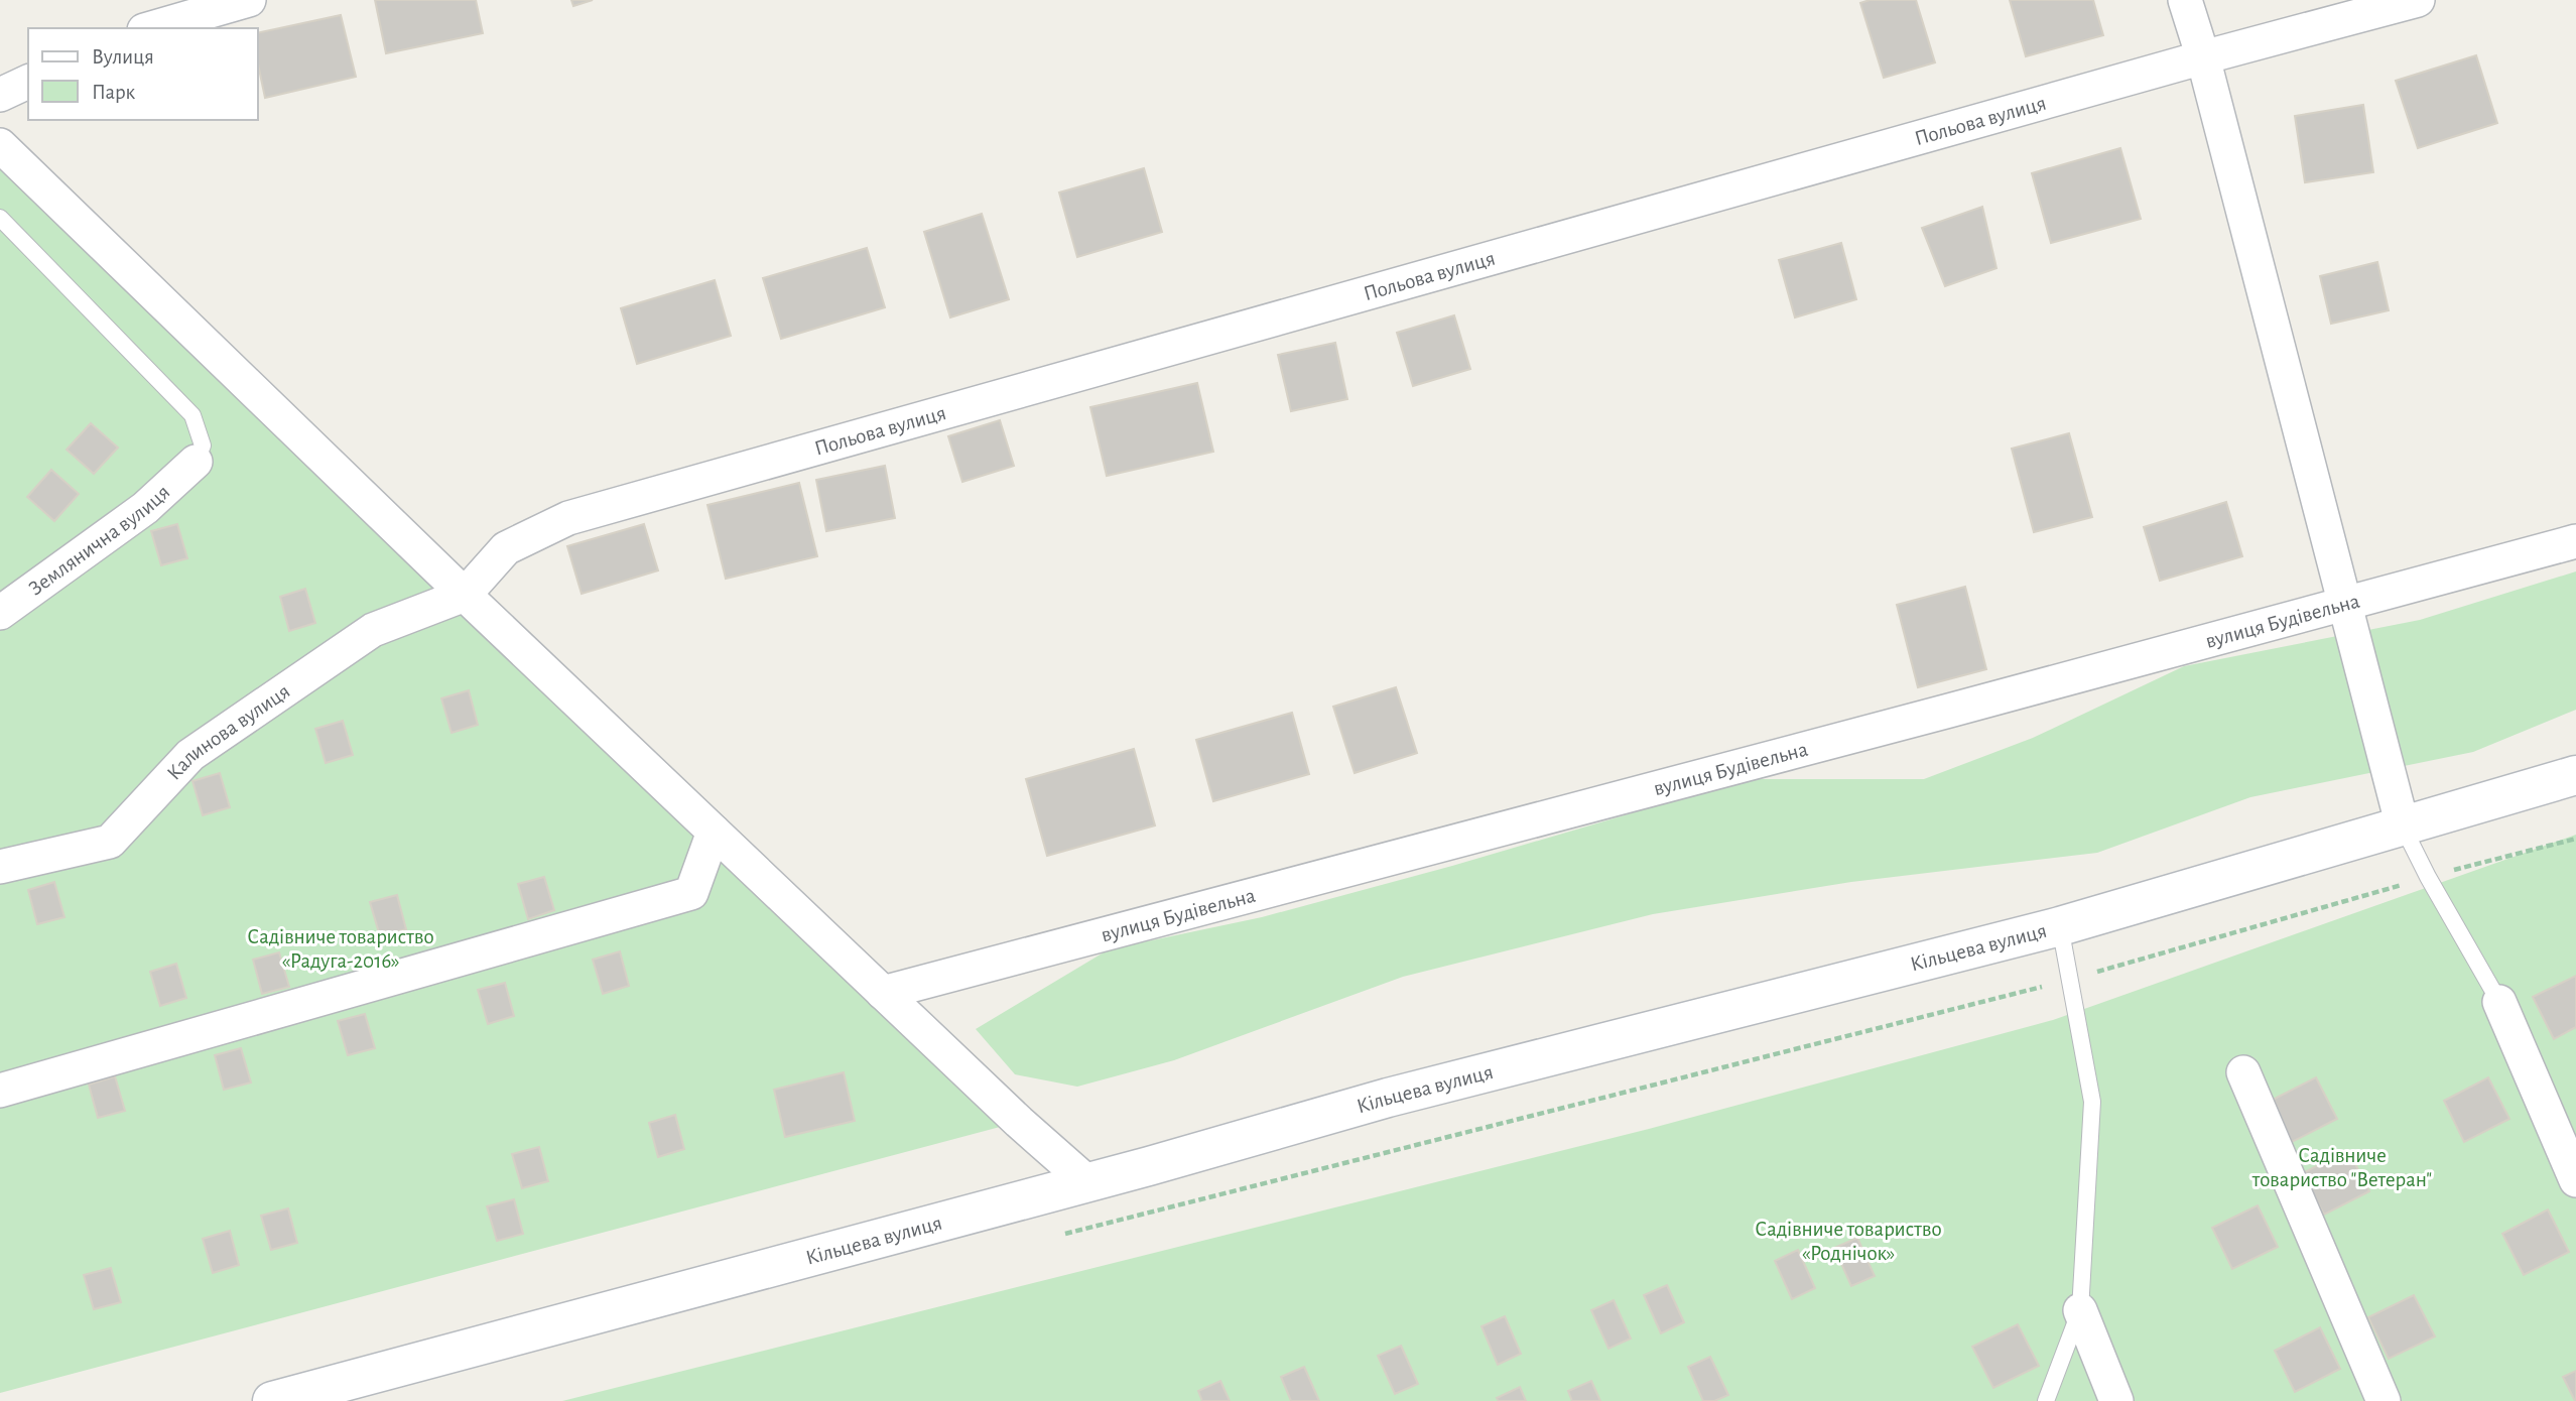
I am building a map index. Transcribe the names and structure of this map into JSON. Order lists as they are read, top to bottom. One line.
{"streets":{"main road":["Кільцева вулиця"],"street":["Польова вулиця","Землянична вулиця","вулиця Будівельна","Калинова вулиця"]},"crossings":[["Польова вулиця","Калинова вулиця"]],"parks":["Садівниче товариство «Радуга-2016»","Садівниче товариство \"Ветеран\"","Садівниче товариство «Роднічок»"],"legend":["Вулиця","Парк"]}
